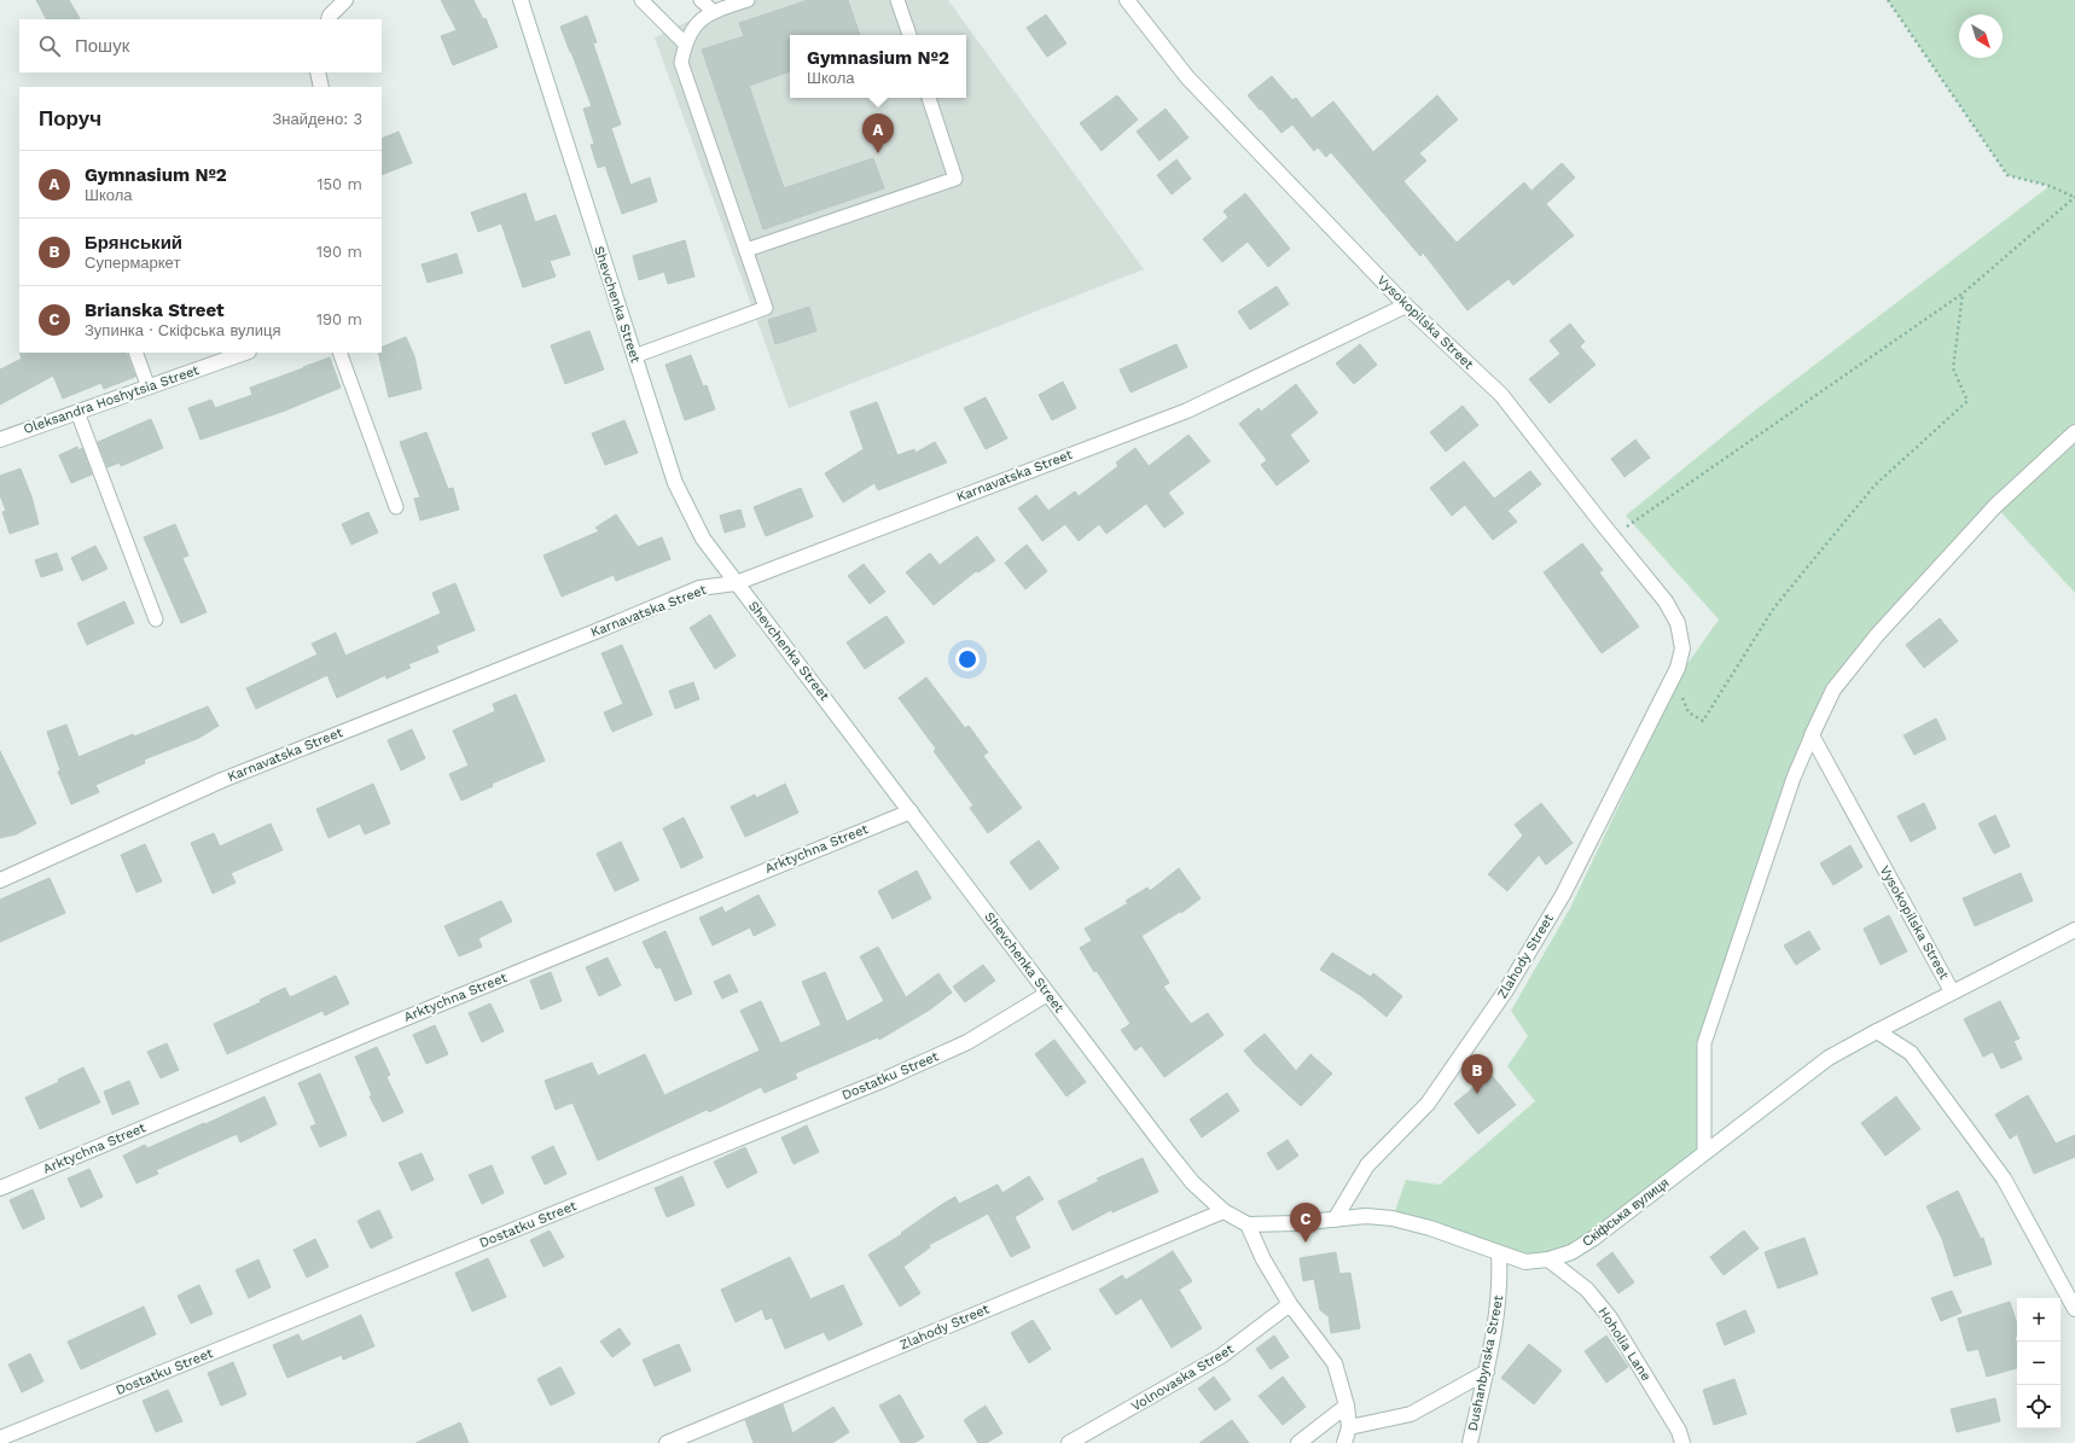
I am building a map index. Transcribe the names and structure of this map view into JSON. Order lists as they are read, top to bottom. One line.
{"streets":{"street":["Shevchenka Street","Vysokopilska Street","Oleksandra Hoshytsia Street","Karnavatska Street","Arktychna Street","Zlahody Street","Dostatku Street","Скіфська вулиця","Hoholia Lane","Dushanbynska Street","Volnovaska Street"]},"crossings":[["Shevchenka Street","Karnavatska Street"],["Shevchenka Street","Arktychna Street"],["Shevchenka Street","Zlahody Street"],["Shevchenka Street","Dostatku Street"],["Vysokopilska Street","Karnavatska Street"],["Vysokopilska Street","Zlahody Street"],["Vysokopilska Street","Скіфська вулиця"],["Zlahody Street","Скіфська вулиця"],["Скіфська вулиця","Hoholia Lane"],["Скіфська вулиця","Dushanbynska Street"]],"north":"bottom right","page":{"search":"Пошук","popup":["Gymnasium №2","Школа"],"heading":["Поруч","Знайдено: 3"],"pins":["A","B","C"],"list":[{"mark":"A","name":"Gymnasium №2","note":"Школа","value":"150 m"},{"mark":"B","name":"Брянський","note":"Супермаркет","value":"190 m"},{"mark":"C","name":"Brianska Street","note":"Зупинка · Скіфська вулиця","value":"190 m"}],"map_buttons":["+","−"]}}
